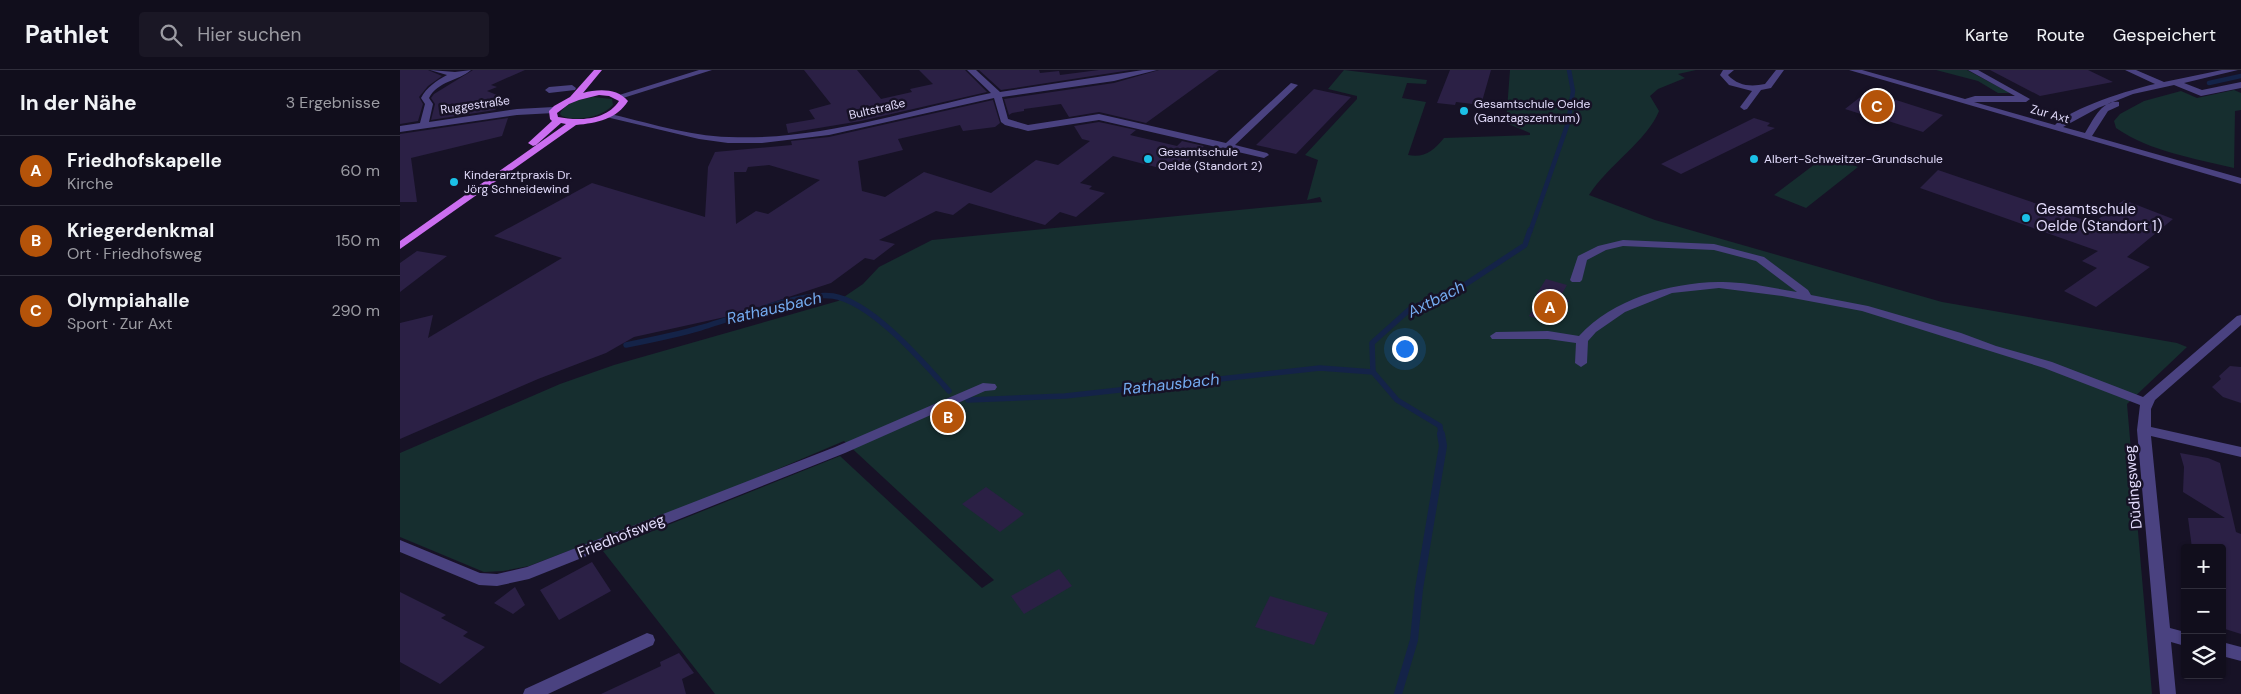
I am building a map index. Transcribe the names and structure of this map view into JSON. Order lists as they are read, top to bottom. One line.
{"streets":{"street":["Ruggestraße","Bultstraße","Zur Axt","Düdingsweg","Friedhofsweg"]},"water":["Axtbach","Rathausbach"],"places":["Gesamtschule Oelde (Ganztagszentrum)","Gesamtschule Oelde (Standort 2)","Albert-Schweitzer-Grundschule","Kinderarztpraxis Dr. Jörg Schneidewind","Gesamtschule Oelde (Standort 1)"],"page":{"header":"Pathlet","search":"Hier suchen","nav":["Karte","Route","Gespeichert"],"heading":["In der Nähe","3 Ergebnisse"],"pins":["C","A","B"],"list":[{"mark":"A","name":"Friedhofskapelle","note":"Kirche","value":"60 m"},{"mark":"B","name":"Kriegerdenkmal","note":"Ort · Friedhofsweg","value":"150 m"},{"mark":"C","name":"Olympiahalle","note":"Sport · Zur Axt","value":"290 m"}],"map_buttons":["+","−"]}}
